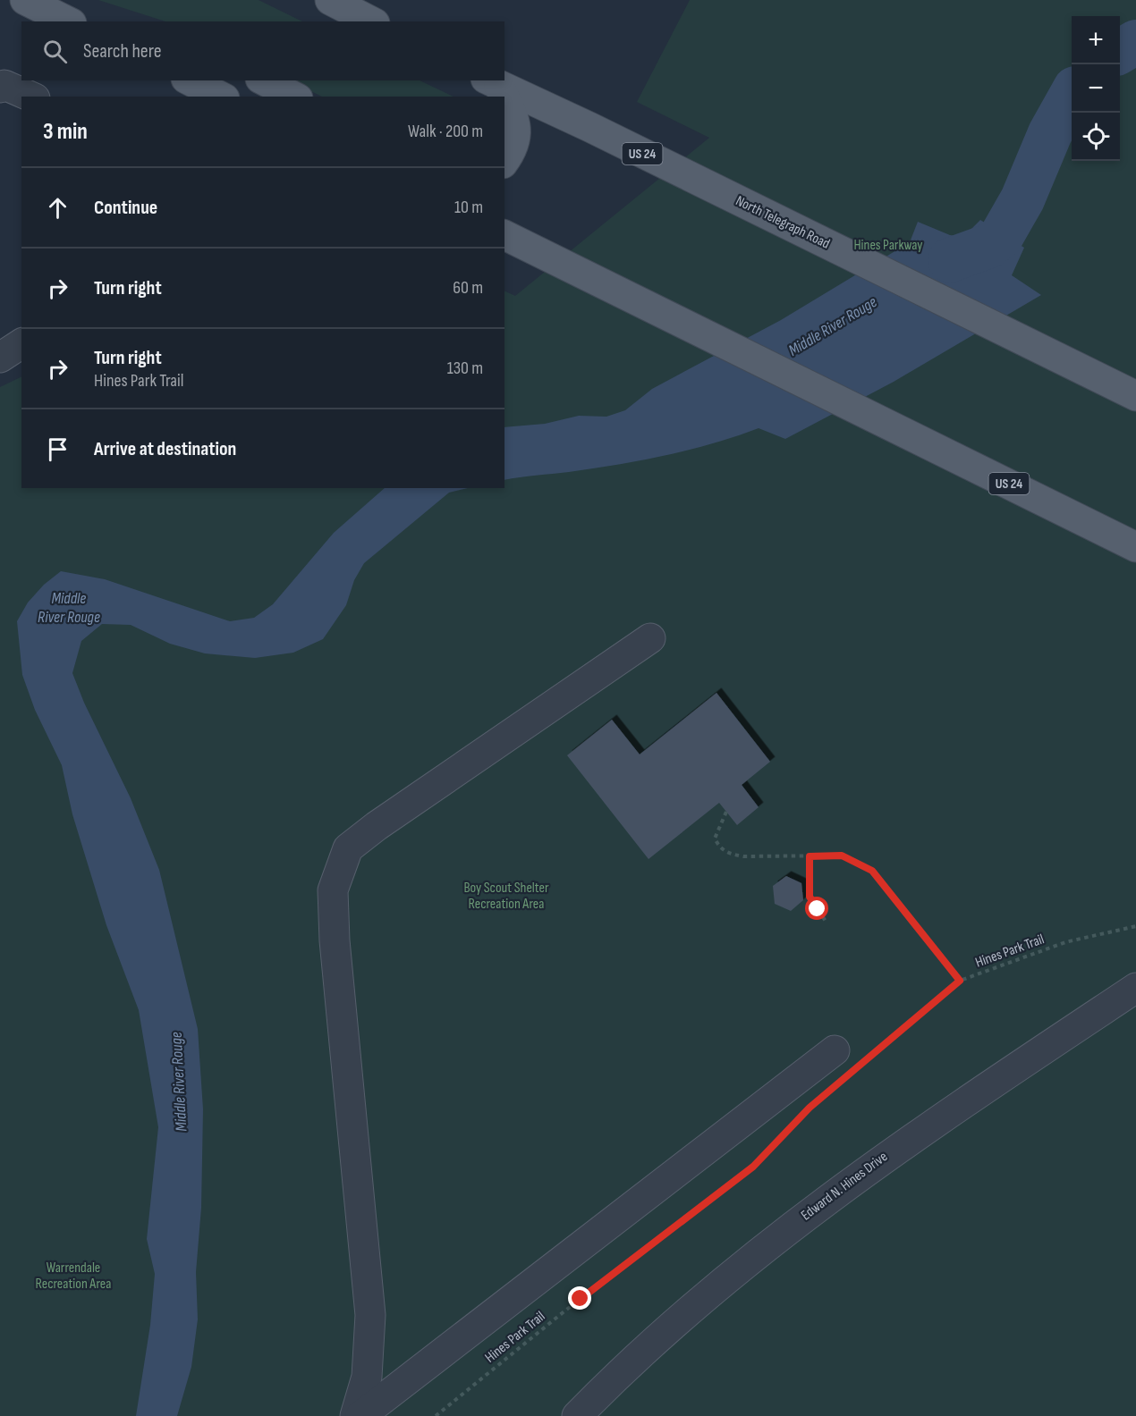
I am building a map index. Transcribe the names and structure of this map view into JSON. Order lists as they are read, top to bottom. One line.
{"streets":{"main road":["US 24","North Telegraph Road"],"street":["Edward N. Hines Drive"],"path":["Hines Park Trail"]},"water":["Middle River Rouge"],"parks":["Hines Parkway","Boy Scout Shelter Recreation Area","Warrendale Recreation Area"],"page":{"map_buttons":["+","−"],"search":"Search here","heading":["3 min","Walk · 200 m"],"list":[["Continue","10 m"],["Turn right","60 m"],["Turn right","Hines Park Trail","130 m"],"Arrive at destination"]}}
